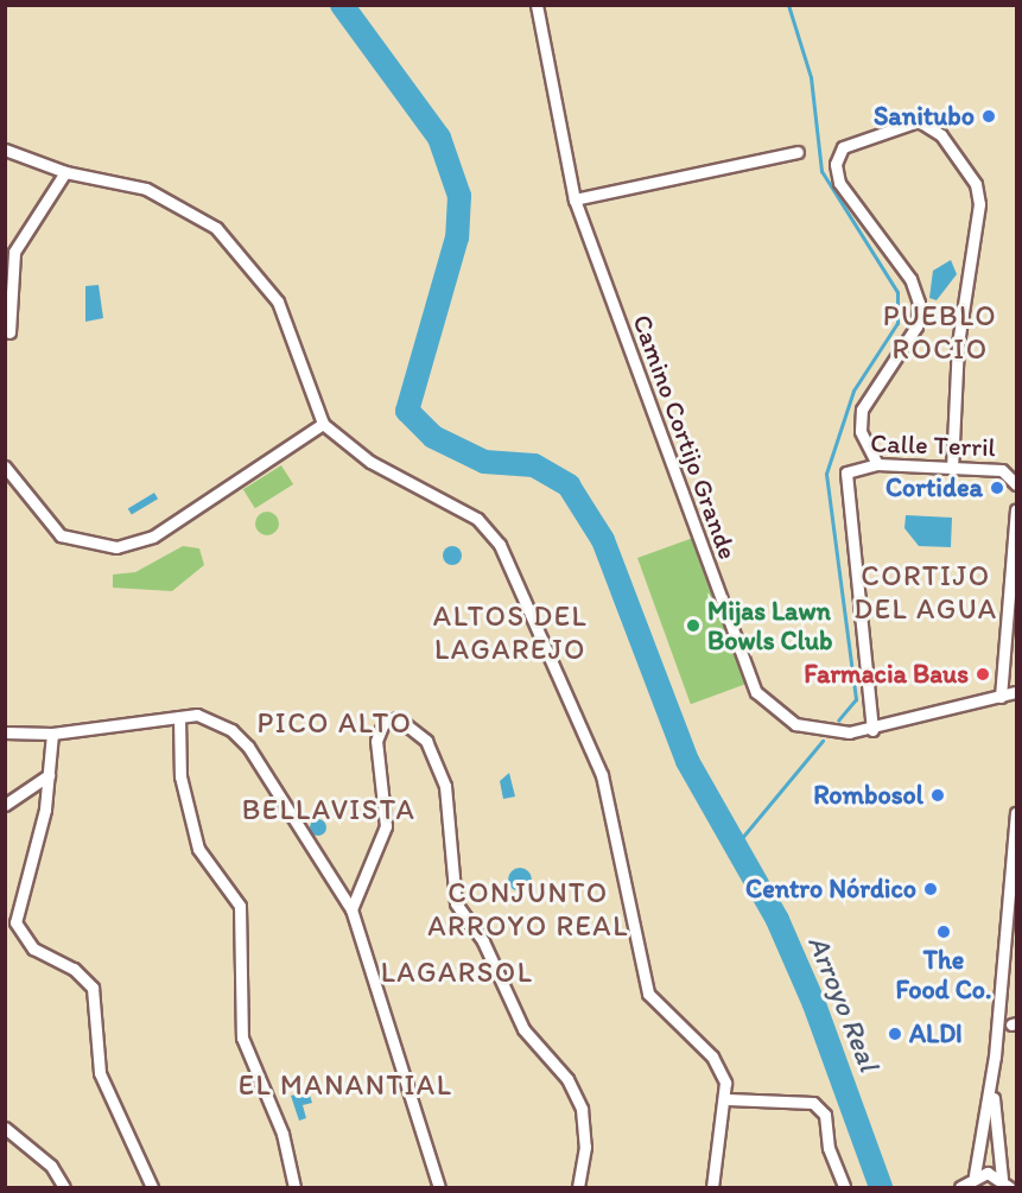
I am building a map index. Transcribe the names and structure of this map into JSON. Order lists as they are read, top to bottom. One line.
{"streets":{"street":["Camino Cortijo Grande","Calle Terril"]},"crossings":[["Camino Cortijo Grande","Calle Terril"]],"districts":["PUEBLO ROCIO","CORTIJO DEL AGUA","ALTOS DEL LAGAREJO","PICO ALTO","BELLAVISTA","CONJUNTO ARROYO REAL","LAGARSOL","EL MANANTIAL"],"water":["Arroyo Real"],"places":["Sanitubo","Cortidea","Mijas Lawn Bowls Club","Farmacia Baus","Rombosol","Centro Nórdico","The Food Co.","ALDI"]}
